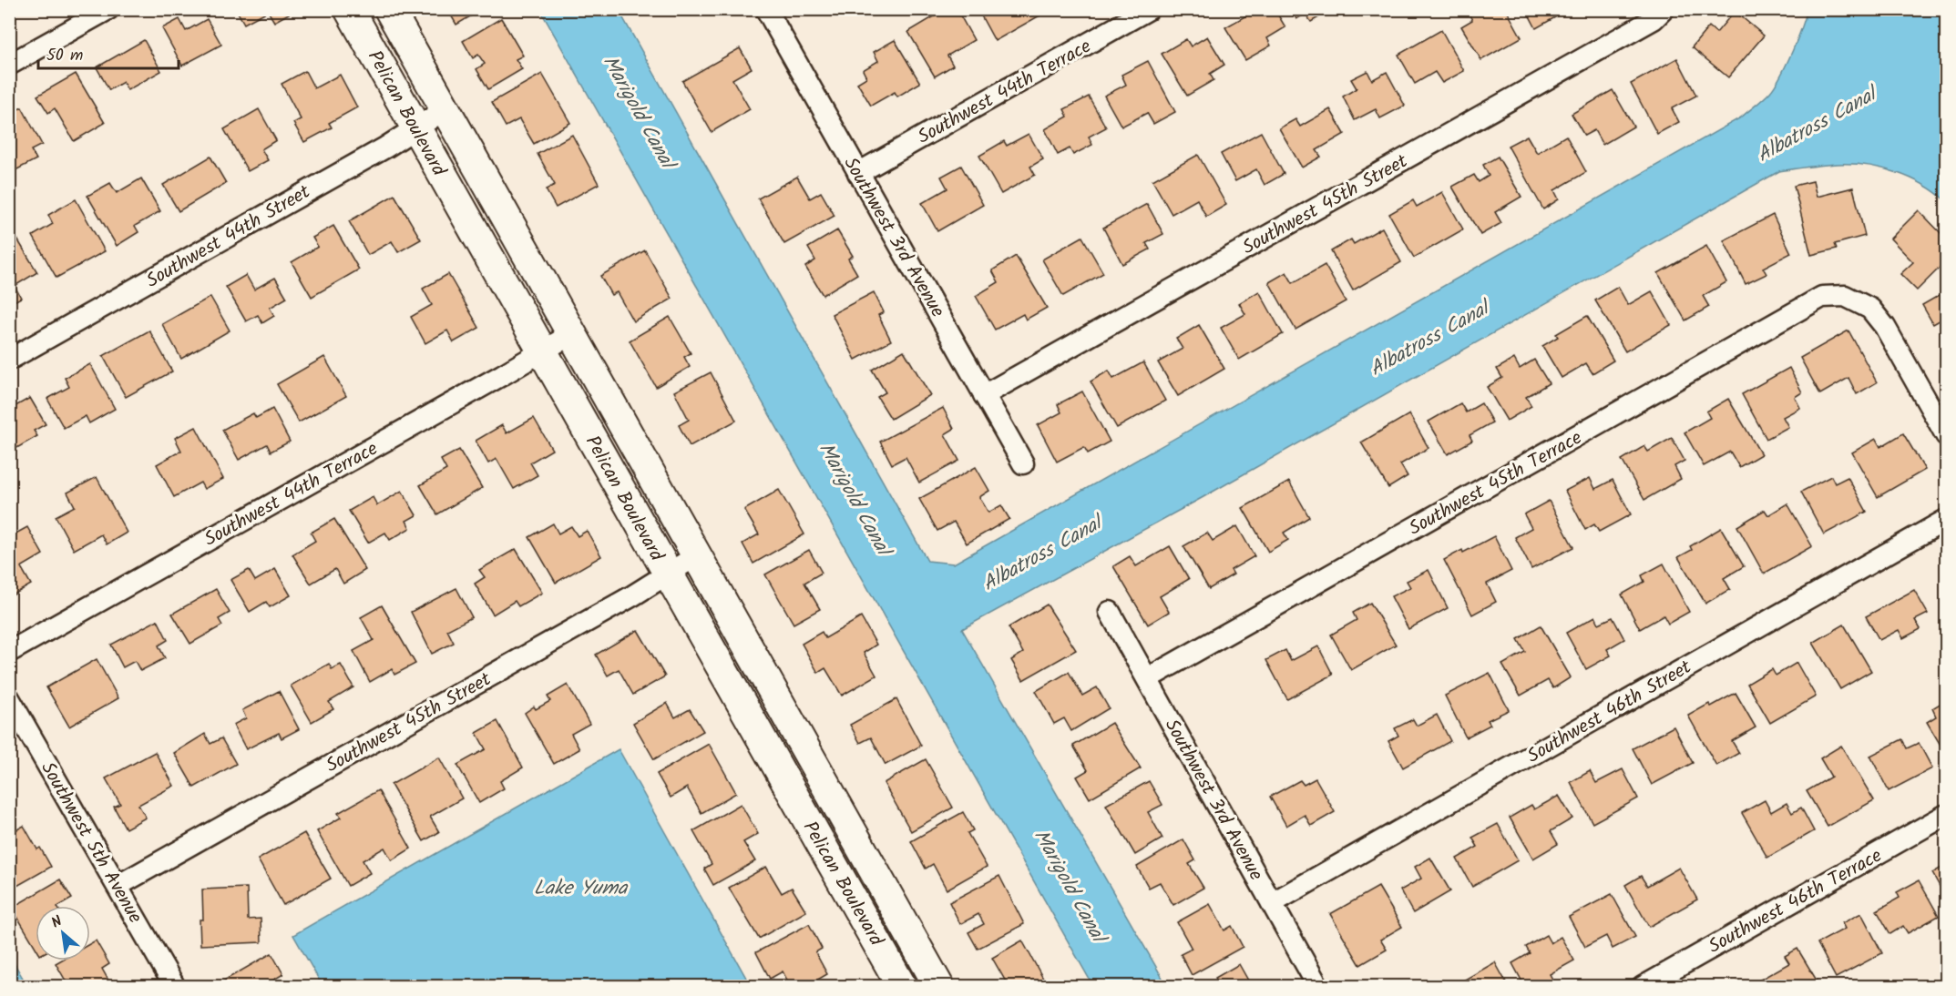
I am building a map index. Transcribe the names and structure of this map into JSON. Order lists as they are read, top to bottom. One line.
{"streets":{"street":["Southwest 44th Terrace","Pelican Boulevard","Southwest 45th Street","Southwest 44th Street","Southwest 3rd Avenue","Southwest 45th Terrace","Southwest 46th Street","Southwest 5th Avenue","Southwest 46th Terrace"]},"crossings":[["Southwest 44th Terrace","Pelican Boulevard"],["Southwest 44th Terrace","Southwest 3rd Avenue"],["Pelican Boulevard","Southwest 45th Street"],["Pelican Boulevard","Southwest 44th Street"],["Southwest 45th Street","Southwest 3rd Avenue"],["Southwest 45th Street","Southwest 5th Avenue"],["Southwest 3rd Avenue","Southwest 45th Terrace"],["Southwest 3rd Avenue","Southwest 46th Street"]],"water":["Marigold Canal","Albatross Canal","Lake Yuma"],"scale_bar":"50 m","north":"top left"}
